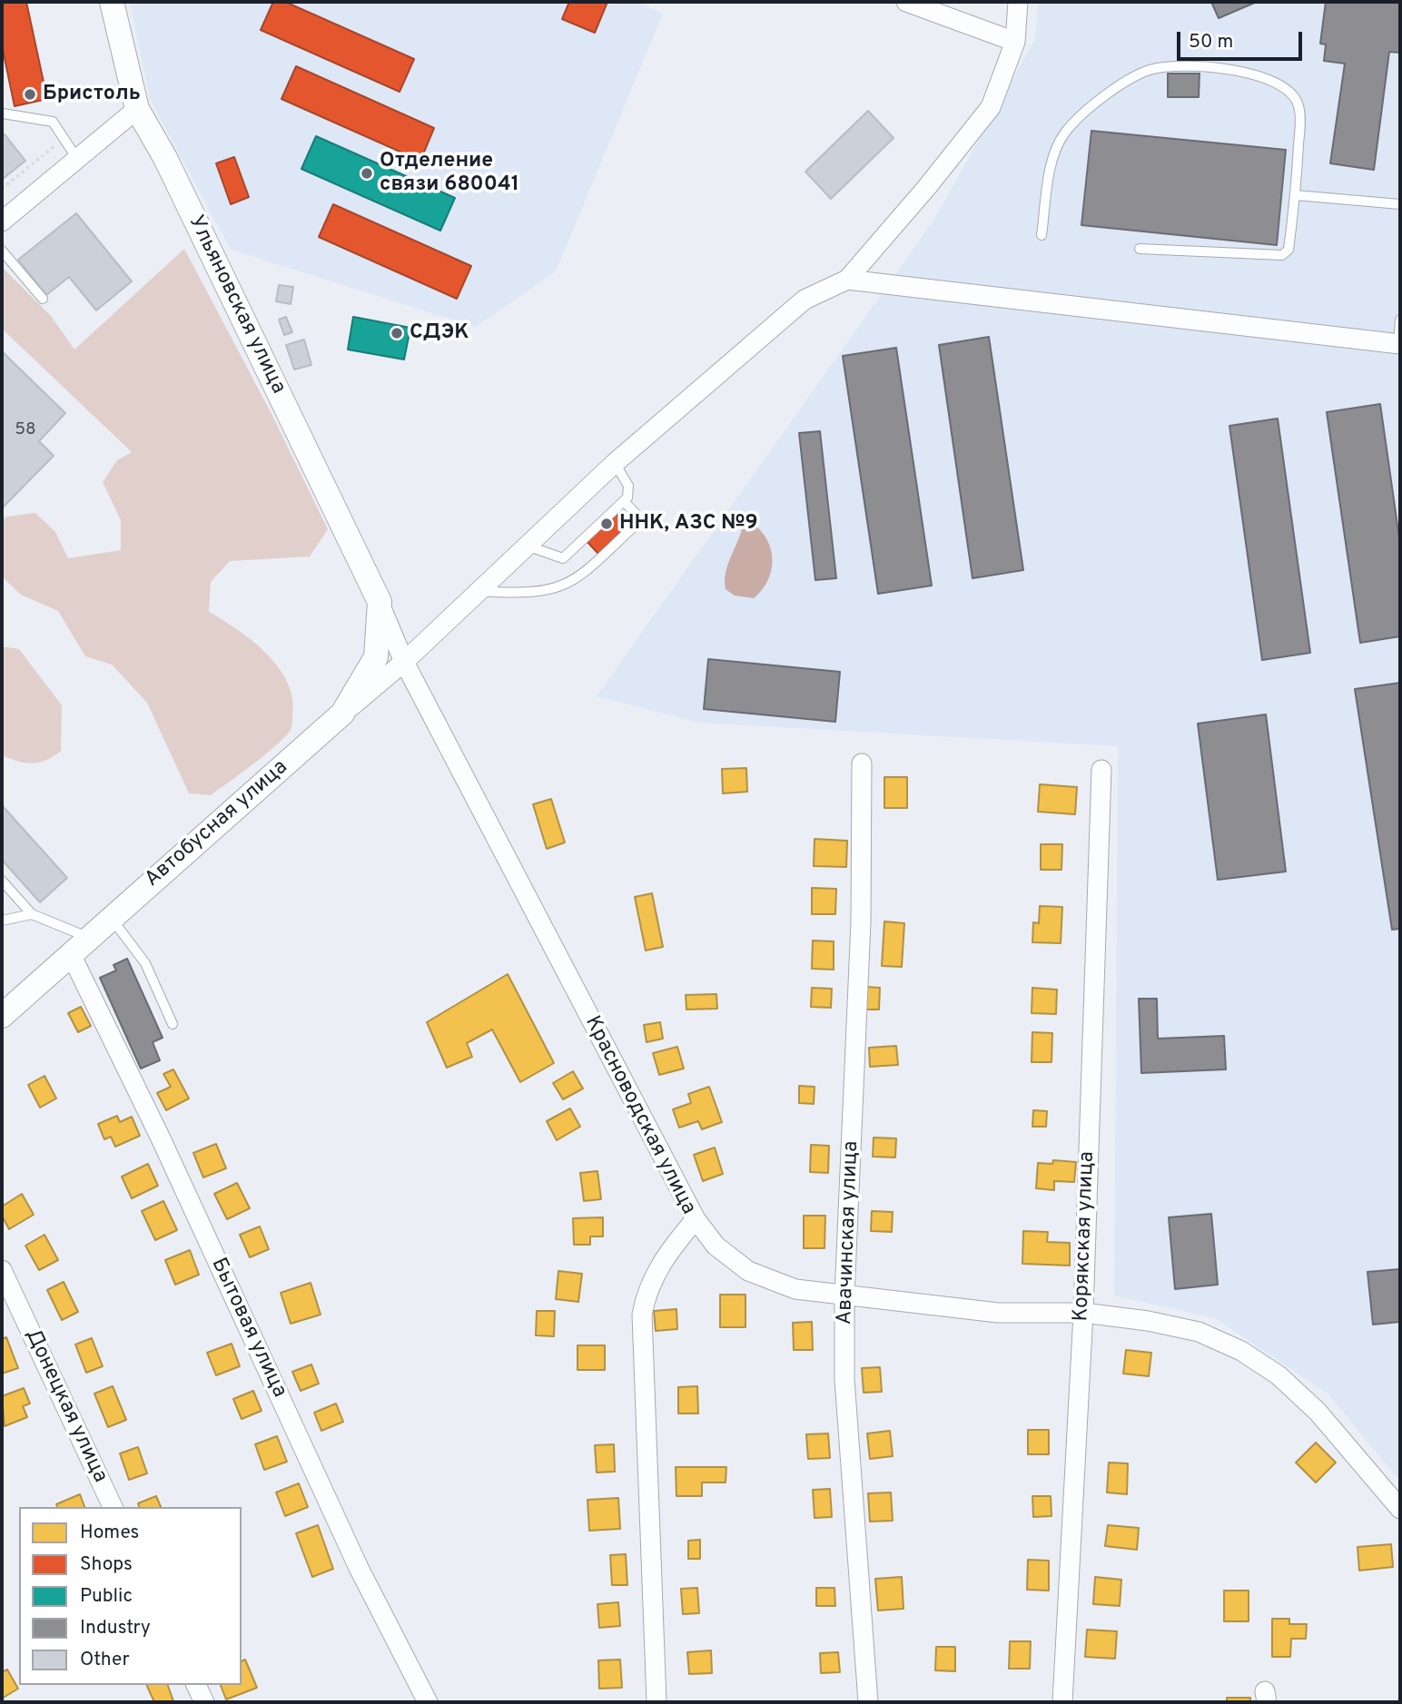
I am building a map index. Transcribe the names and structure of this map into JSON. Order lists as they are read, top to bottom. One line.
{"streets":{"street":["Ульяновская улица","Автобусная улица","Красноводская улица","Авачинская улица","Корякская улица","Бытовая улица","Донецкая улица"]},"crossings":[["Ульяновская улица","Автобусная улица"],["Ульяновская улица","Красноводская улица"],["Автобусная улица","Красноводская улица"],["Автобусная улица","Бытовая улица"]],"places":["Бристоль","Отделение связи 680041","СДЭК","ННК, АЗС №9"],"house_numbers":["58"],"legend":["Homes","Shops","Public","Industry","Other"],"scale_bar":"50 m"}
